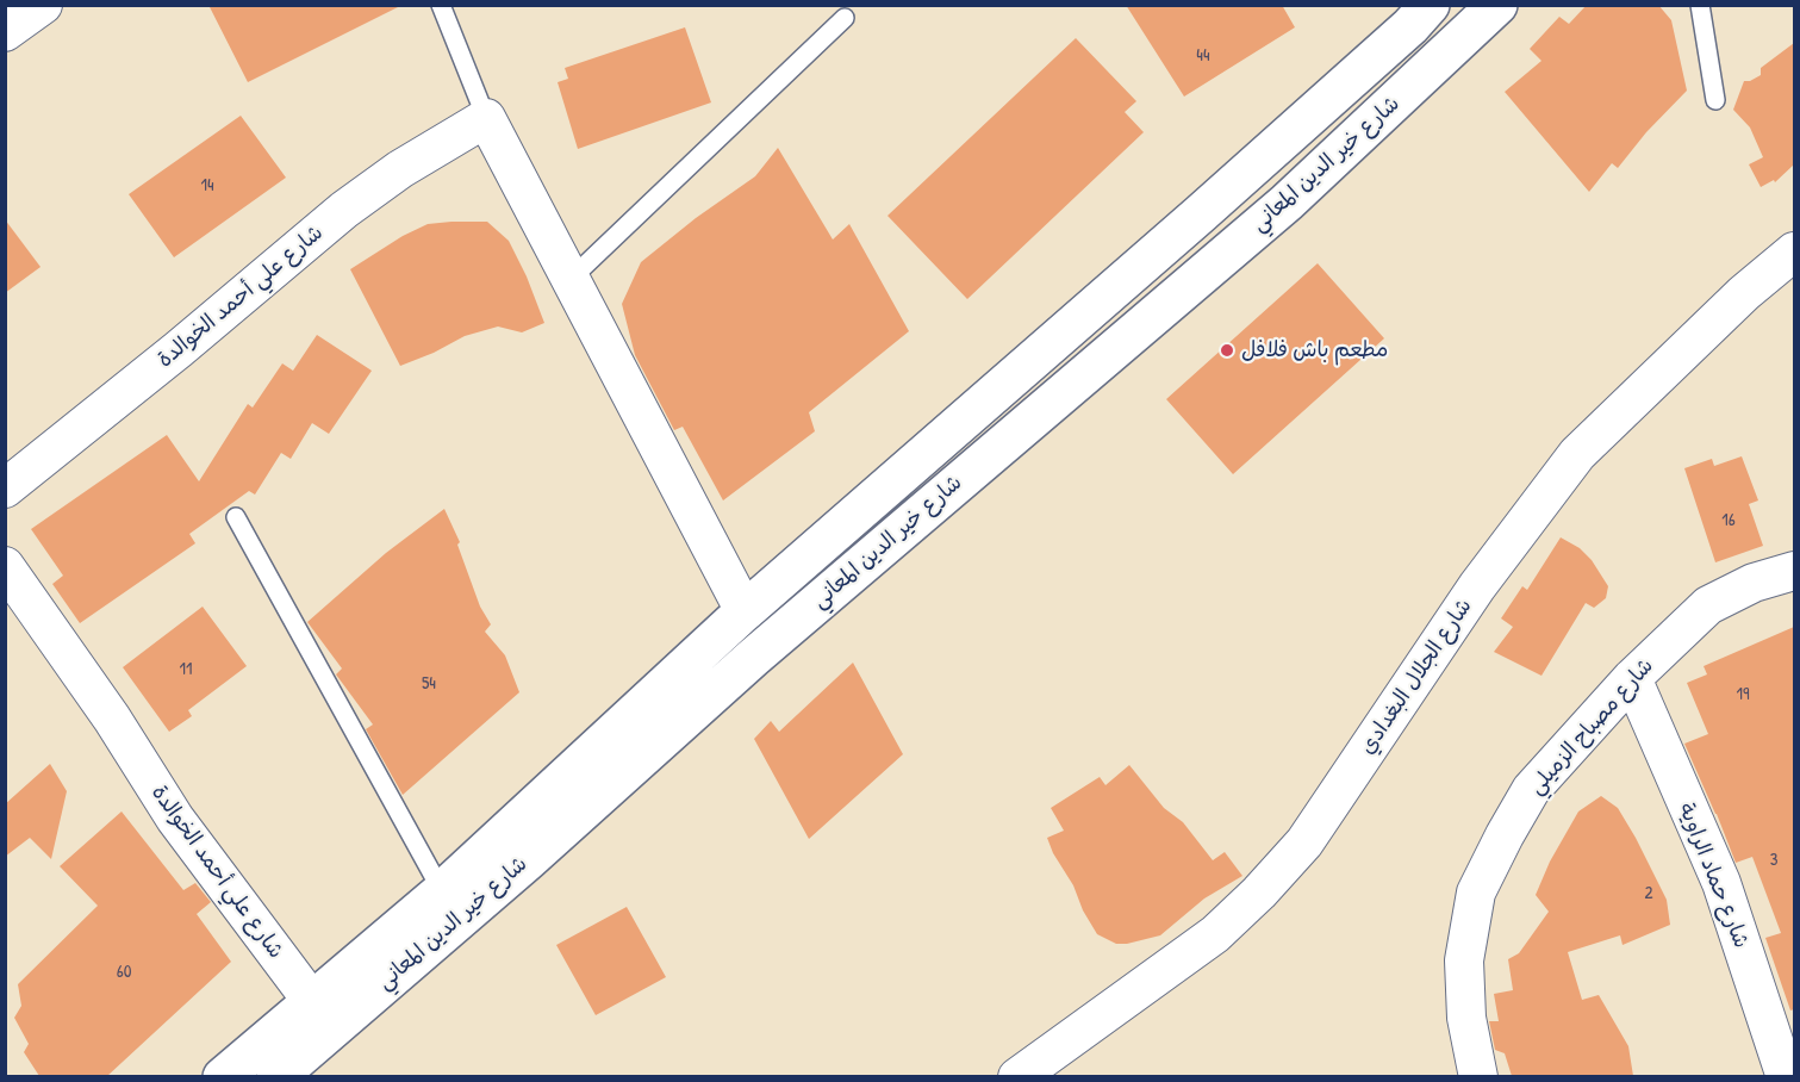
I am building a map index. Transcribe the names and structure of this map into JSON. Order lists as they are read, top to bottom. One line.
{"streets":{"street":["شارع خير الدين المعاني","شارع علي أحمد الخوالدة","شارع الجلال البغدادي","شارع مصباح الزميلي","شارع حماد الراوية"]},"crossings":[["شارع خير الدين المعاني","شارع علي أحمد الخوالدة"],["شارع مصباح الزميلي","شارع حماد الراوية"]],"places":["مطعم باش فلافل"],"house_numbers":["44","14","16","11","54","19","3","2","60"]}
